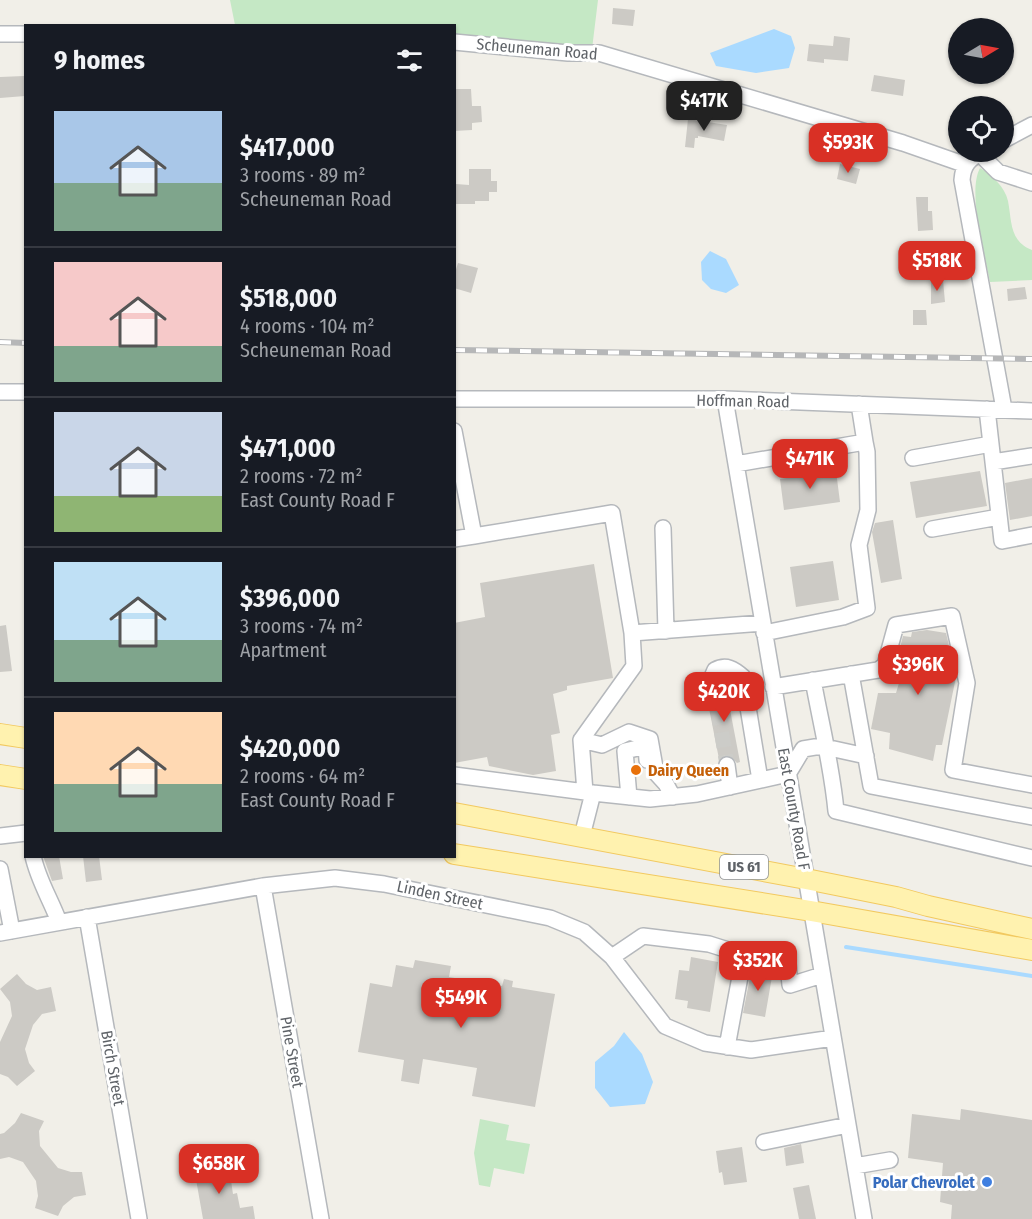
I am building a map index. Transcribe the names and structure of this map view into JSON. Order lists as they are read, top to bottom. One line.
{"streets":{"main road":["US 61"],"street":["Scheuneman Road","Hoffman Road","East County Road F","Linden Street","Pine Street","Birch Street"]},"crossings":[["Hoffman Road","East County Road F"],["East County Road F","US 61"],["East County Road F","Linden Street"],["Linden Street","Pine Street"],["Linden Street","Birch Street"]],"places":["Dairy Queen","Polar Chevrolet"],"north":"right","page":{"heading":"9 homes","price":["$417K","$593K","$518K","$471K","$396K","$420K","$352K","$549K","$658K"],"list":[{"name":"$417,000","note":"3 rooms · 89 m² · Scheuneman Road"},{"name":"$518,000","note":"4 rooms · 104 m² · Scheuneman Road"},{"name":"$471,000","note":"2 rooms · 72 m² · East County Road F"},{"name":"$396,000","note":"3 rooms · 74 m² · Apartment"},{"name":"$420,000","note":"2 rooms · 64 m² · East County Road F"}]}}
